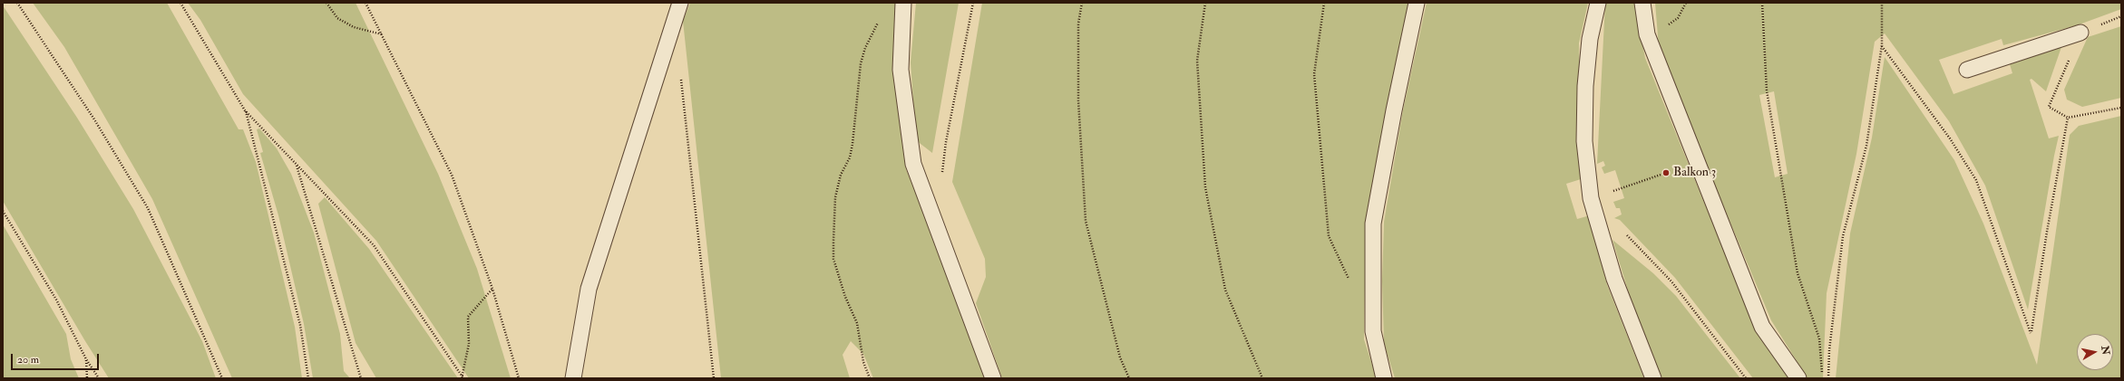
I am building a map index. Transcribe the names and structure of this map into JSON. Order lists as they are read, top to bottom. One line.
{"places":["Balkon 3"],"scale_bar":"20 m","north":"right"}
